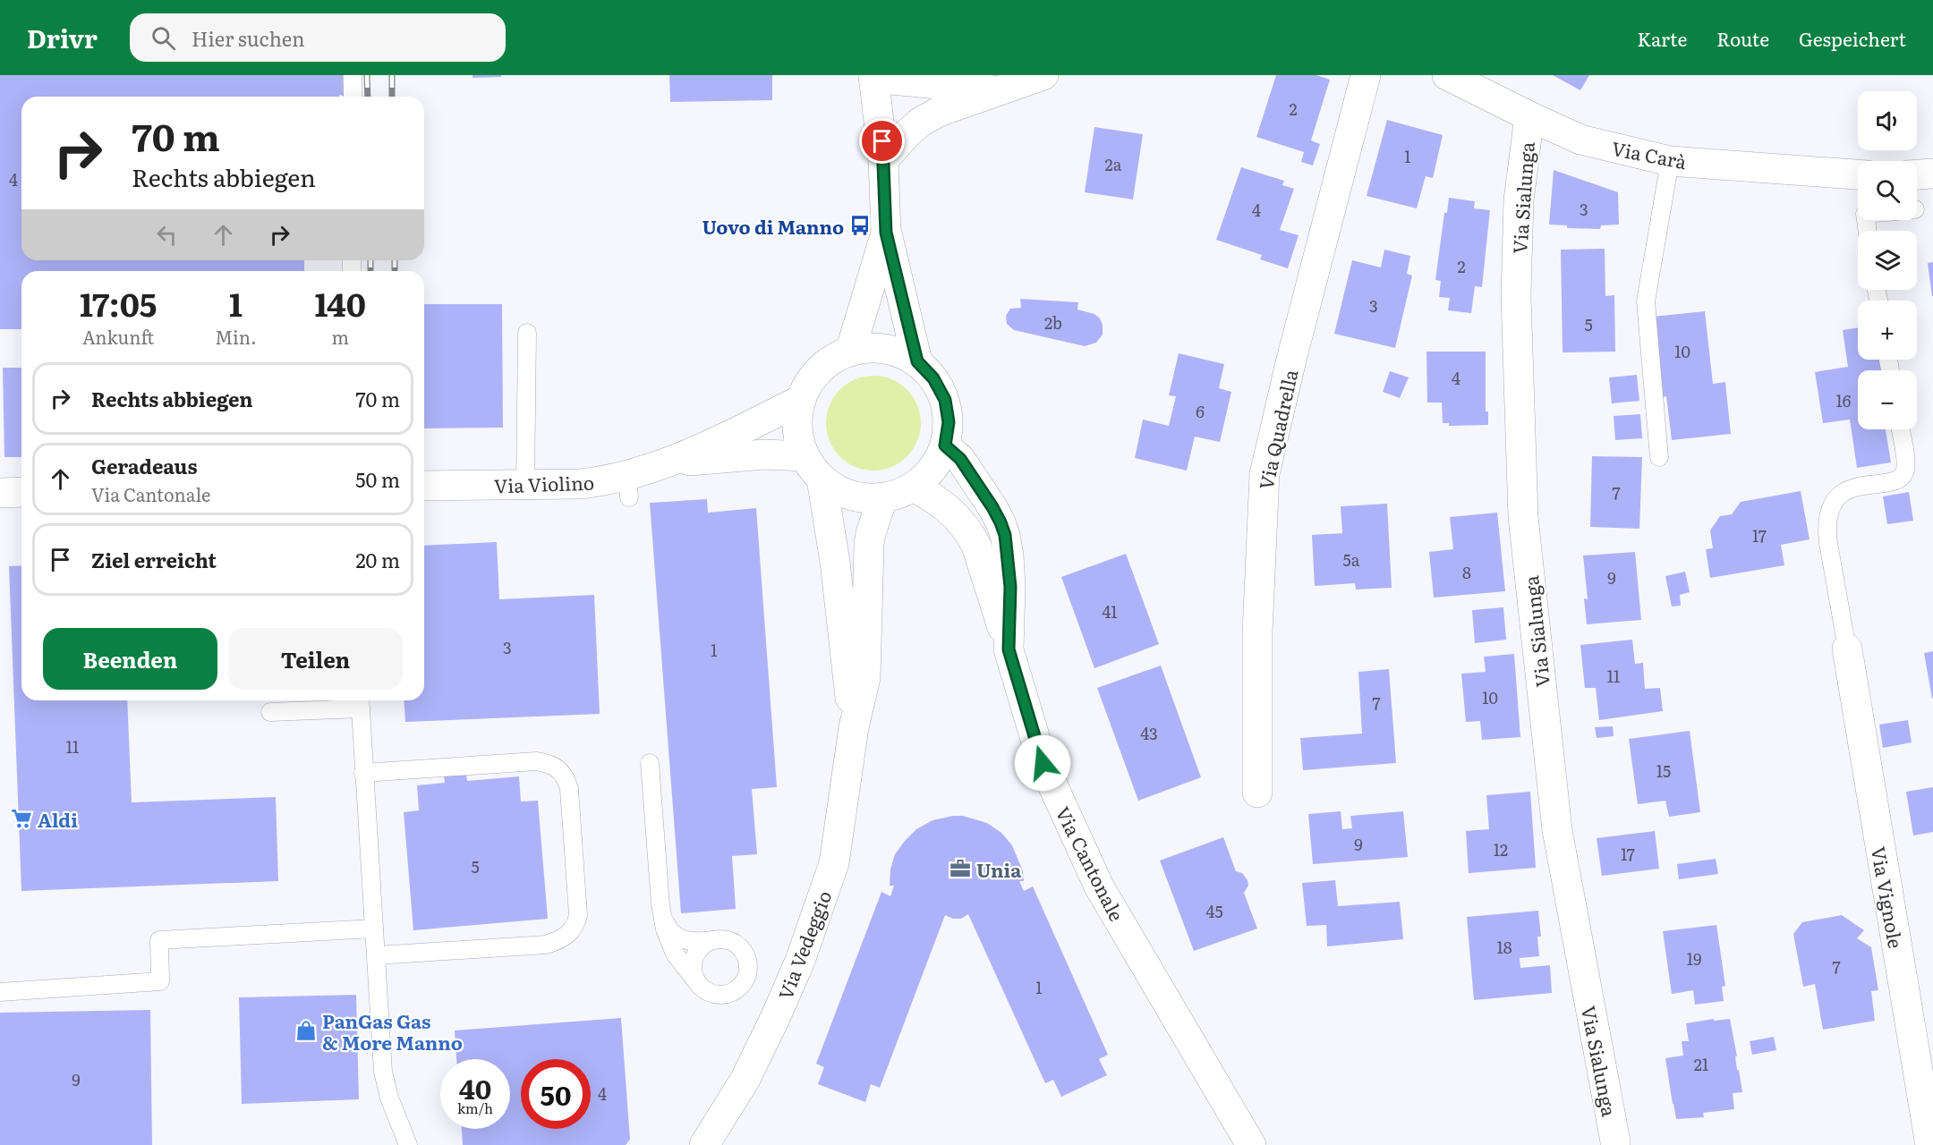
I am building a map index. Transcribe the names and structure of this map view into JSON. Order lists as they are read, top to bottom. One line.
{"streets":{"street":["Via Carà","Via Sialunga","Via Quadrella","Via Violino","Via Cantonale","Via Vignole","Via Vedeggio"]},"crossings":[["Via Carà","Via Sialunga"],["Via Cantonale","Via Vedeggio"]],"places":{"bus stop":["Uovo di Manno"],"supermarket":["Aldi"],"office":["Unia"],"shop":["PanGas Gas & More Manno"]},"house_numbers":["2","1","2a","4","3","4","2","3","2b","5","10","4","16","6","7","17","5a","8","9","41","3","1","11","10","7","43","11","15","9","12","17","5","45","18","19","7","1","21","9","4"],"page":{"header":"Drivr","search":"Hier suchen","nav":["Karte","Route","Gespeichert"],"map_buttons":["+","−"],"turn":["70 m","Rechts abbiegen"],"eta":["17:05","Ankunft","1","Min.","140","m"],"list":[{"name":"Rechts abbiegen","value":"70 m"},{"name":"Geradeaus","note":"Via Cantonale","value":"50 m"},{"name":"Ziel erreicht","value":"20 m"}],"buttons":["Beenden","Teilen"],"speed":"40 km/h","limit":"50"}}
